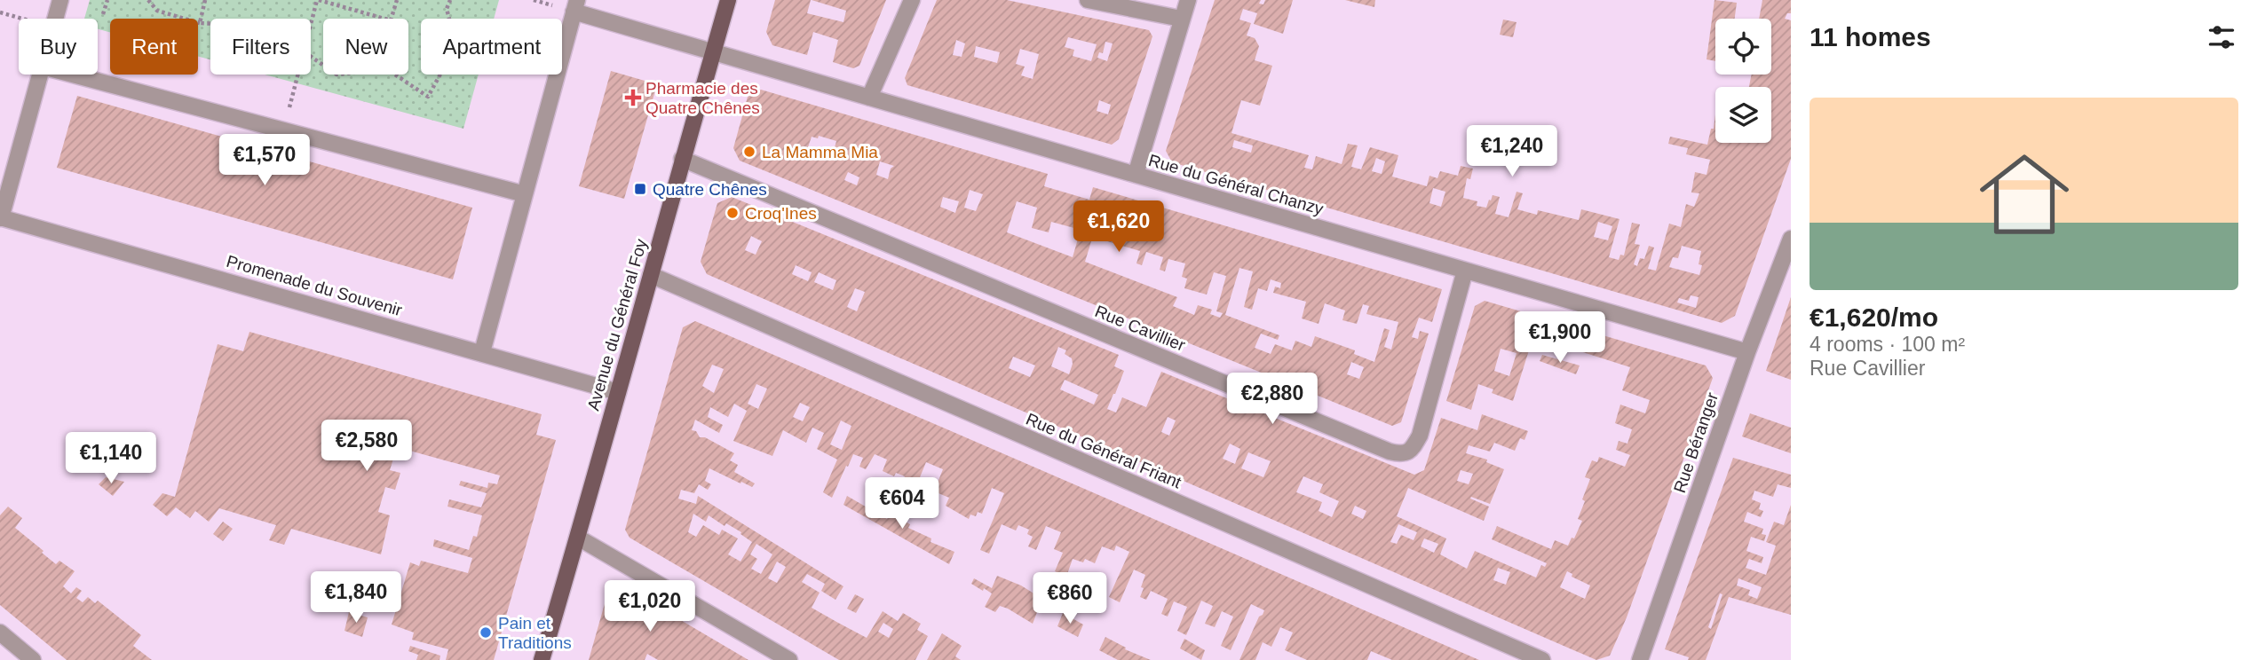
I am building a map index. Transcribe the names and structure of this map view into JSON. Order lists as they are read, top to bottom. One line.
{"streets":{"main road":["Avenue du Général Foy"],"street":["Rue du Général Chanzy","Promenade du Souvenir","Rue Cavillier","Rue Béranger","Rue du Général Friant"]},"crossings":[["Rue du Général Chanzy","Avenue du Général Foy"],["Rue du Général Chanzy","Rue Cavillier"],["Rue du Général Chanzy","Rue Béranger"],["Promenade du Souvenir","Avenue du Général Foy"],["Avenue du Général Foy","Rue Cavillier"],["Avenue du Général Foy","Rue du Général Friant"]],"places":{"health":["Pharmacie des Quatre Chênes"],"other":["La Mamma Mia","Croq'Ines","Pain et Traditions"],"transit":["Quatre Chênes"]},"page":{"heading":"11 homes","chip":["Buy","Rent","Filters","New","Apartment"],"list":[{"name":"€1,620/mo","note":"4 rooms · 100 m² · Rue Cavillier"}],"price":["€1,240","€1,570","€1,620","€1,900","€2,880","€2,580","€1,140","€604","€1,840","€860","€1,020"]}}
